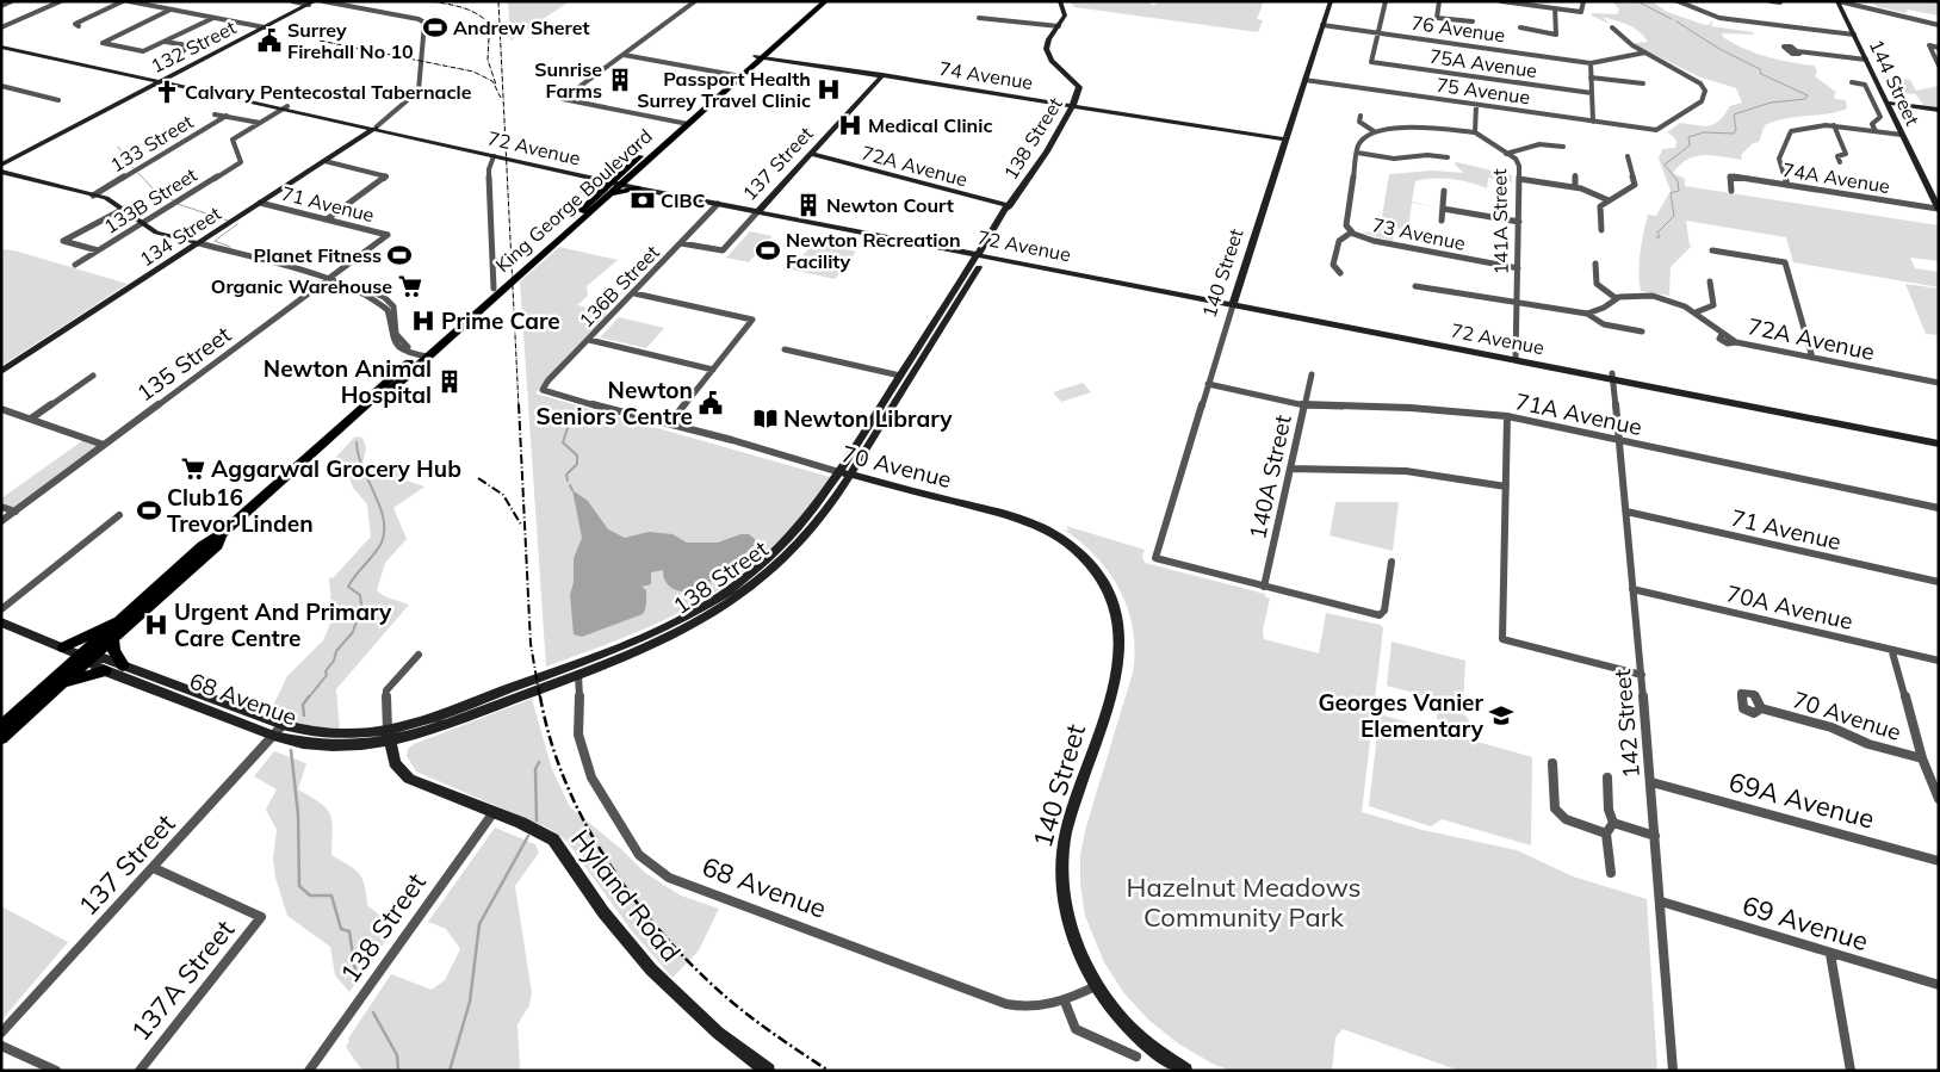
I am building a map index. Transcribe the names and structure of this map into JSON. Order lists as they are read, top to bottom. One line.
{"streets":{"main road":["132 Street","74 Avenue","144 Street","138 Street","72 Avenue","137 Street","72A Avenue","King George Boulevard","134 Street","140 Street","70 Avenue","68 Avenue","Hyland Road"],"street":["76 Avenue","75A Avenue","75 Avenue","133 Street","74A Avenue","133B Street","71 Avenue","141A Street","73 Avenue","136B Street","135 Street","71A Avenue","140A Street","70A Avenue","142 Street","69A Avenue","69 Avenue","137A Street"]},"crossings":[["76 Avenue","75A Avenue"],["76 Avenue","140 Street"],["132 Street","72 Avenue"],["74 Avenue","138 Street"],["74 Avenue","137 Street"],["74 Avenue","King George Boulevard"],["74 Avenue","140 Street"],["144 Street","74A Avenue"],["75 Avenue","140 Street"],["138 Street","72 Avenue"],["138 Street","72A Avenue"],["138 Street","70 Avenue"],["138 Street","68 Avenue"],["138 Street","Hyland Road"],["72 Avenue","137 Street"],["72 Avenue","King George Boulevard"],["72 Avenue","141A Street"],["72 Avenue","134 Street"],["72 Avenue","140 Street"],["72 Avenue","136B Street"],["72 Avenue","142 Street"],["137 Street","72A Avenue"],["137 Street","136B Street"],["137 Street","68 Avenue"],["137 Street","137A Street"],["King George Boulevard","68 Avenue"],["71 Avenue","134 Street"],["71 Avenue","135 Street"],["71 Avenue","142 Street"],["141A Street","73 Avenue"],["140 Street","71A Avenue"],["140 Street","70 Avenue"],["140 Street","140A Street"],["140 Street","68 Avenue"],["136B Street","70 Avenue"],["71A Avenue","140A Street"],["71A Avenue","142 Street"],["70A Avenue","142 Street"],["68 Avenue","Hyland Road"],["142 Street","69A Avenue"],["142 Street","69 Avenue"]],"parks":["Hazelnut Meadows Community Park"],"places":{"sports":["Andrew Sheret","Newton Recreation Facility","Planet Fitness","Club16 Trevor Linden"],"public building":["Surrey Firehall No 10","Newton Seniors Centre"],"building":["Sunrise Farms","Newton Court","Newton Animal Hospital"],"hospital":["Passport Health Surrey Travel Clinic","Medical Clinic","Prime Care","Urgent And Primary Care Centre"],"church":["Calvary Pentecostal Tabernacle"],"bank":["CIBC"],"supermarket":["Organic Warehouse","Aggarwal Grocery Hub"],"library":["Newton Library"],"school or university":["Georges Vanier Elementary"]}}
